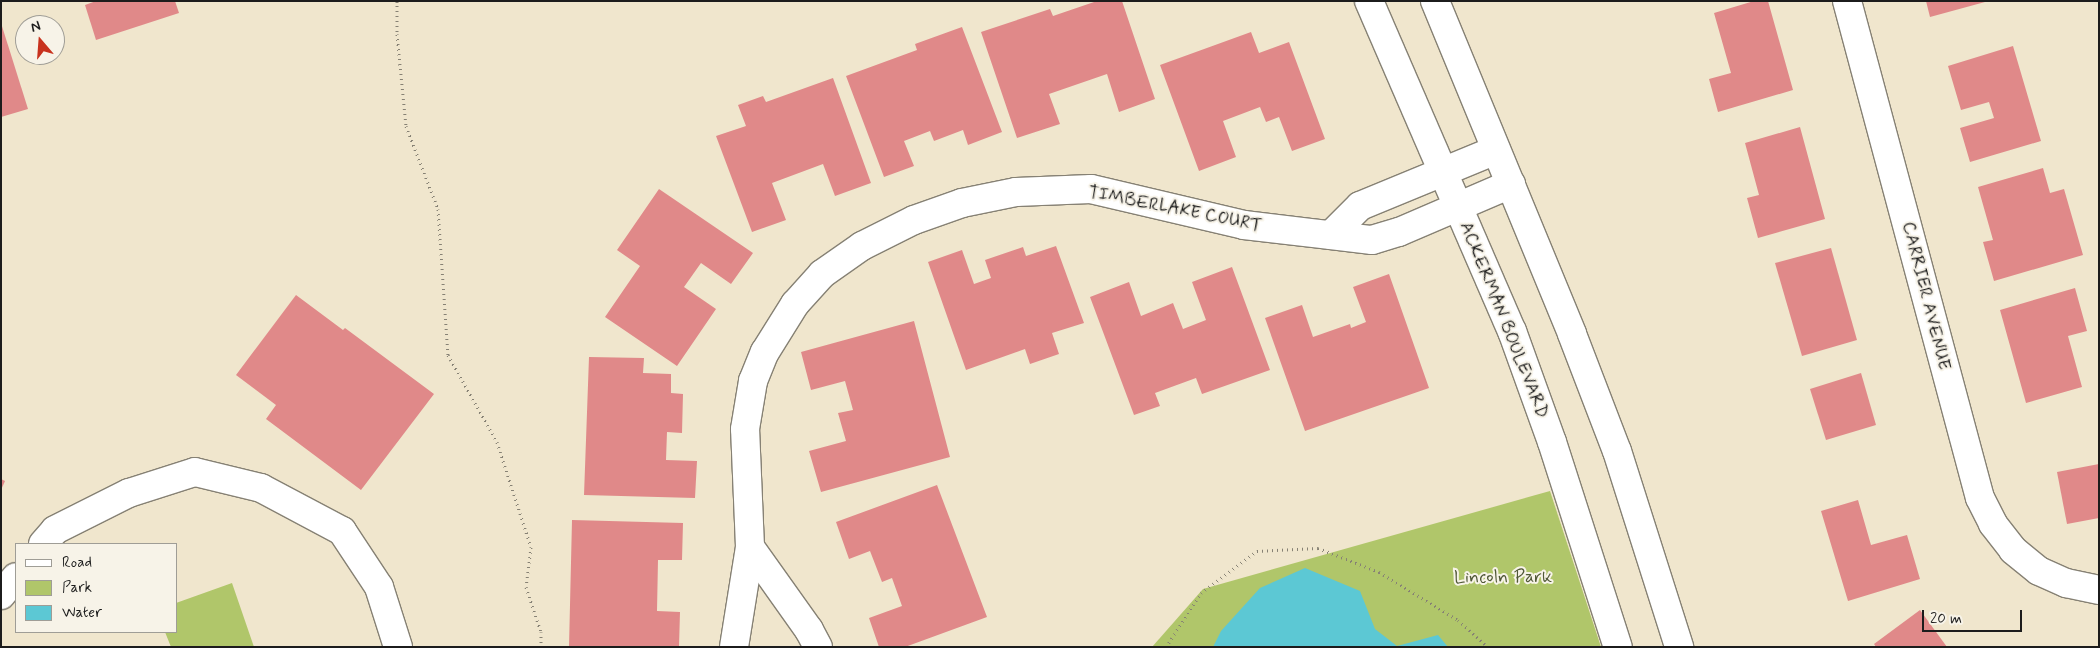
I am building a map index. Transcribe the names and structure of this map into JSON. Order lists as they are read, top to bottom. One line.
{"streets":{"street":["TIMBERLAKE COURT","CARRIER AVENUE","ACKERMAN BOULEVARD"]},"crossings":[["TIMBERLAKE COURT","ACKERMAN BOULEVARD"]],"parks":["Lincoln Park"],"legend":["Road","Park","Water"],"scale_bar":"20 m","north":"top"}
